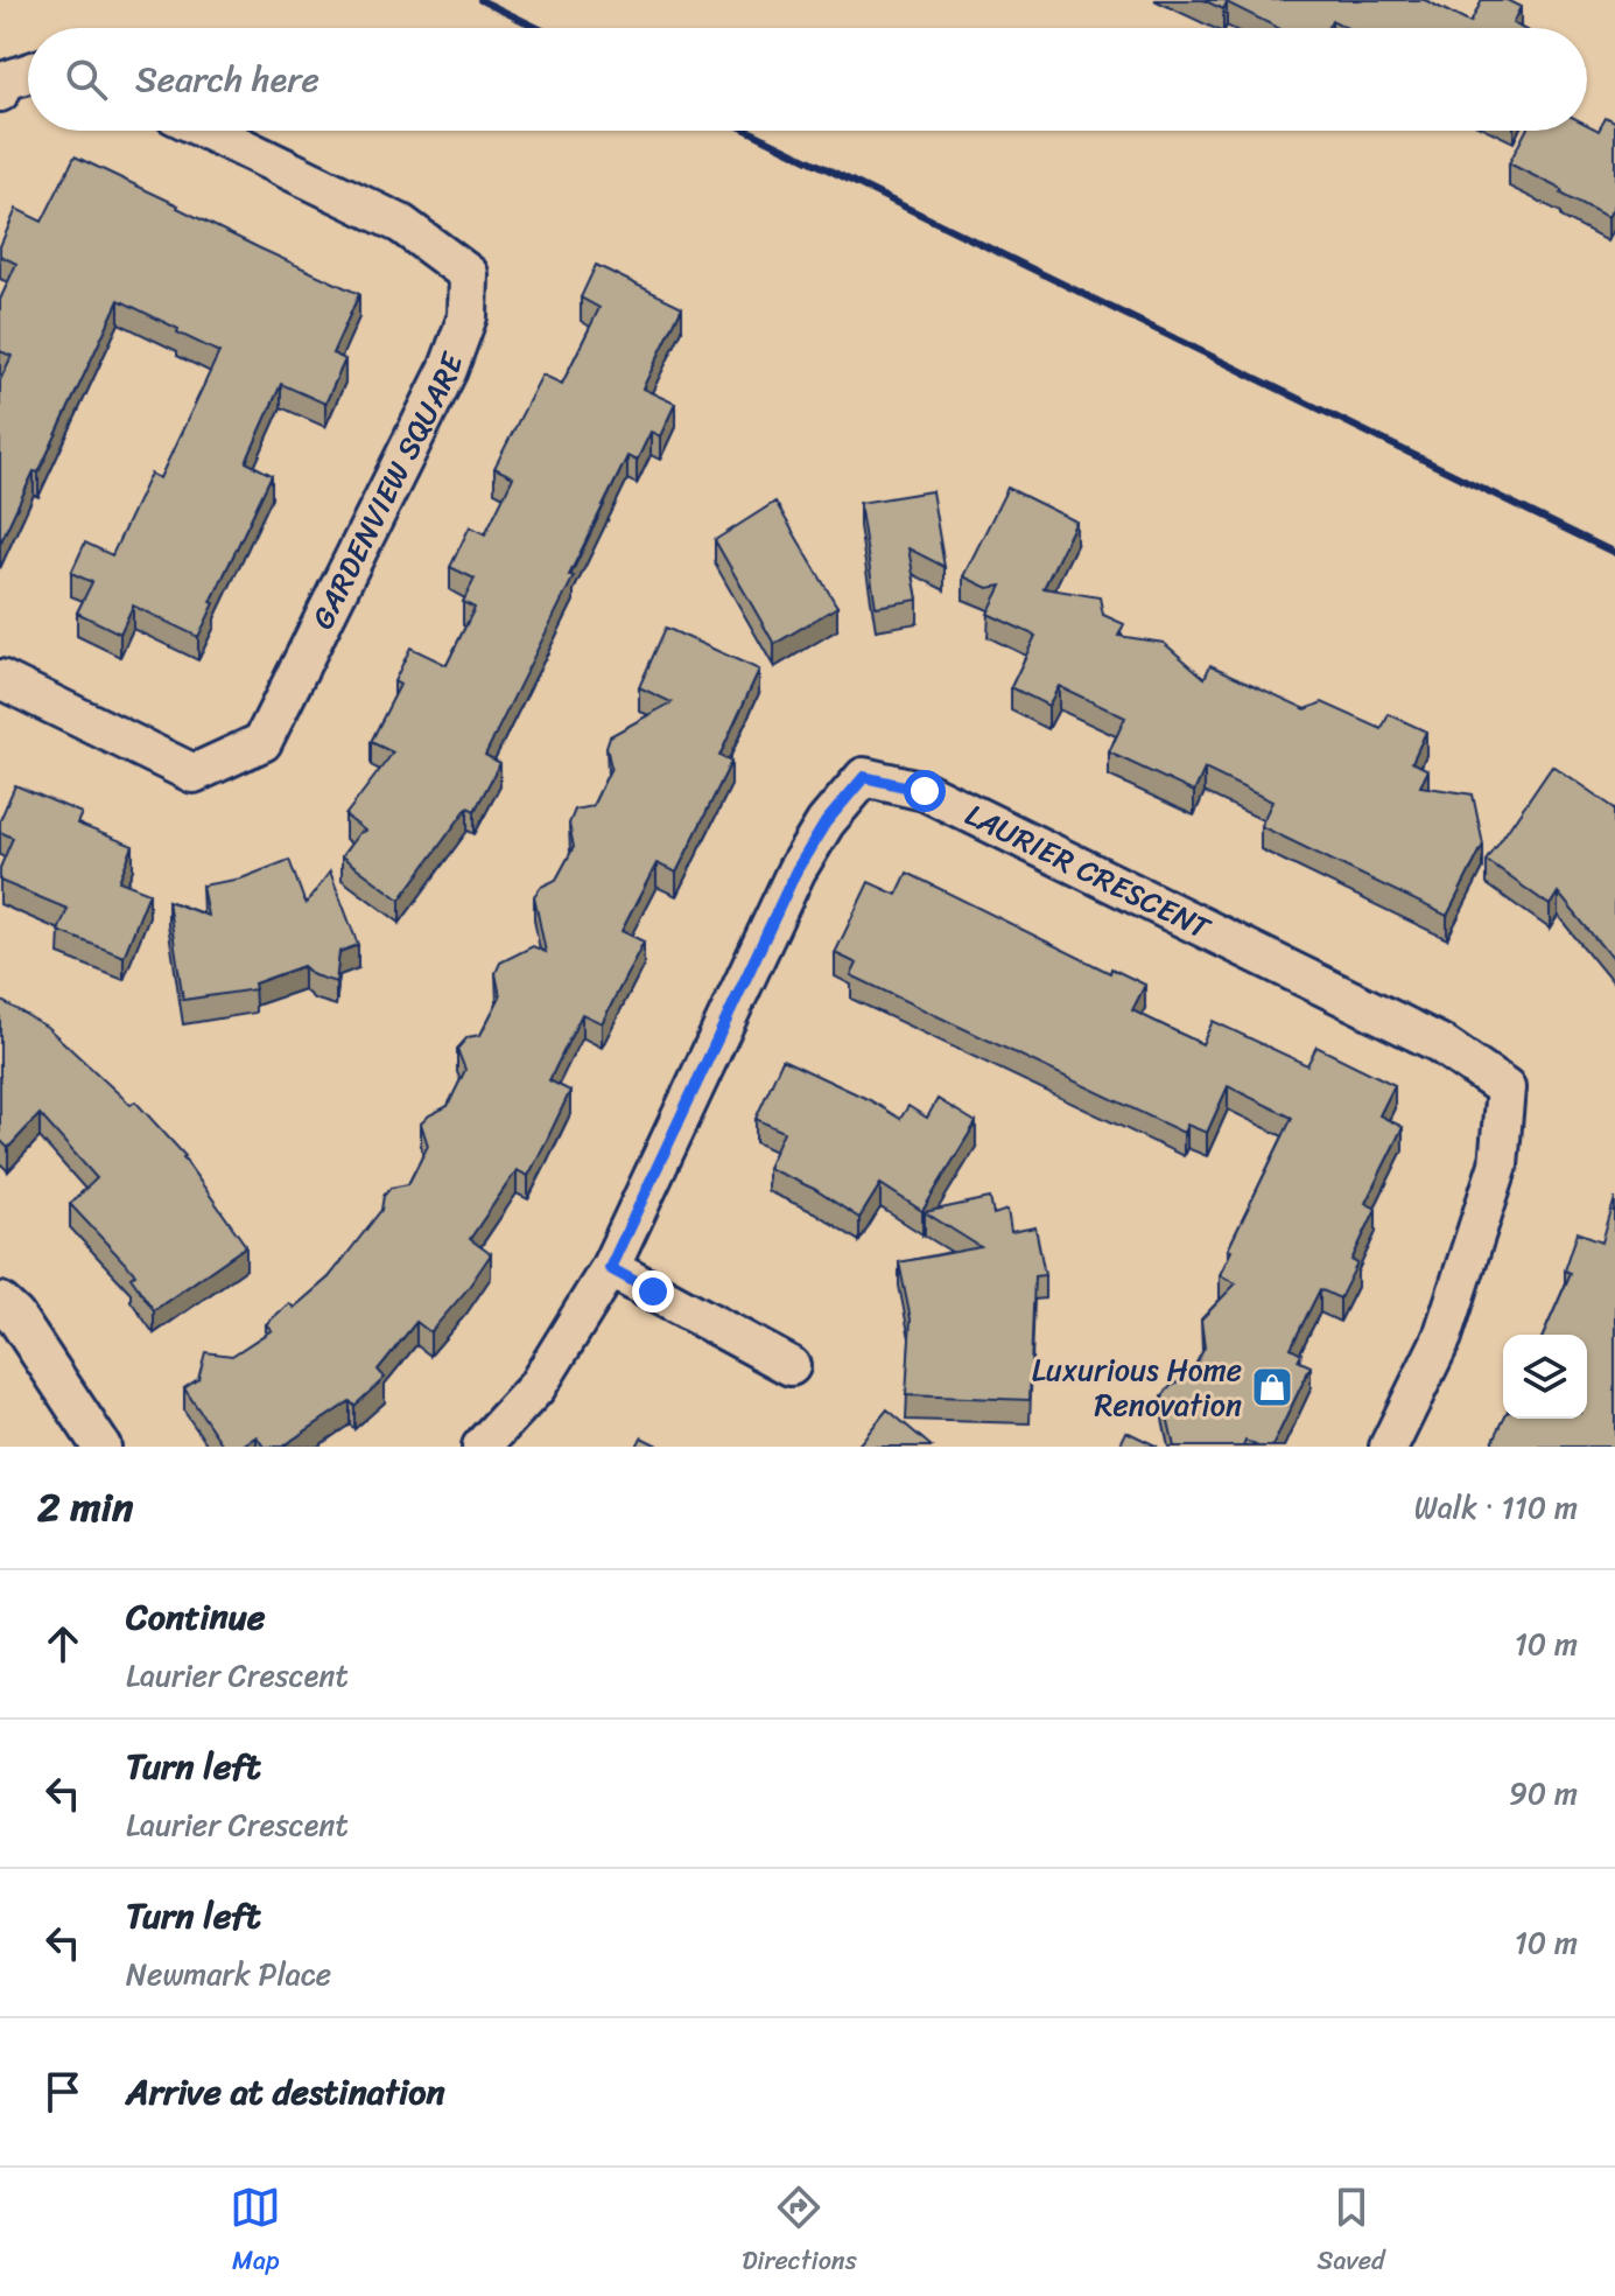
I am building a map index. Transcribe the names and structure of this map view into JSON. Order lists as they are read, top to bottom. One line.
{"streets":{"street":["GARDENVIEW SQUARE","LAURIER CRESCENT"]},"places":{"shop":["Luxurious Home Renovation"]},"page":{"search":"Search here","heading":["2 min","Walk · 110 m"],"list":[["Continue","Laurier Crescent","10 m"],["Turn left","Laurier Crescent","90 m"],["Turn left","Newmark Place","10 m"],"Arrive at destination"],"nav":["Map","Directions","Saved"]}}
